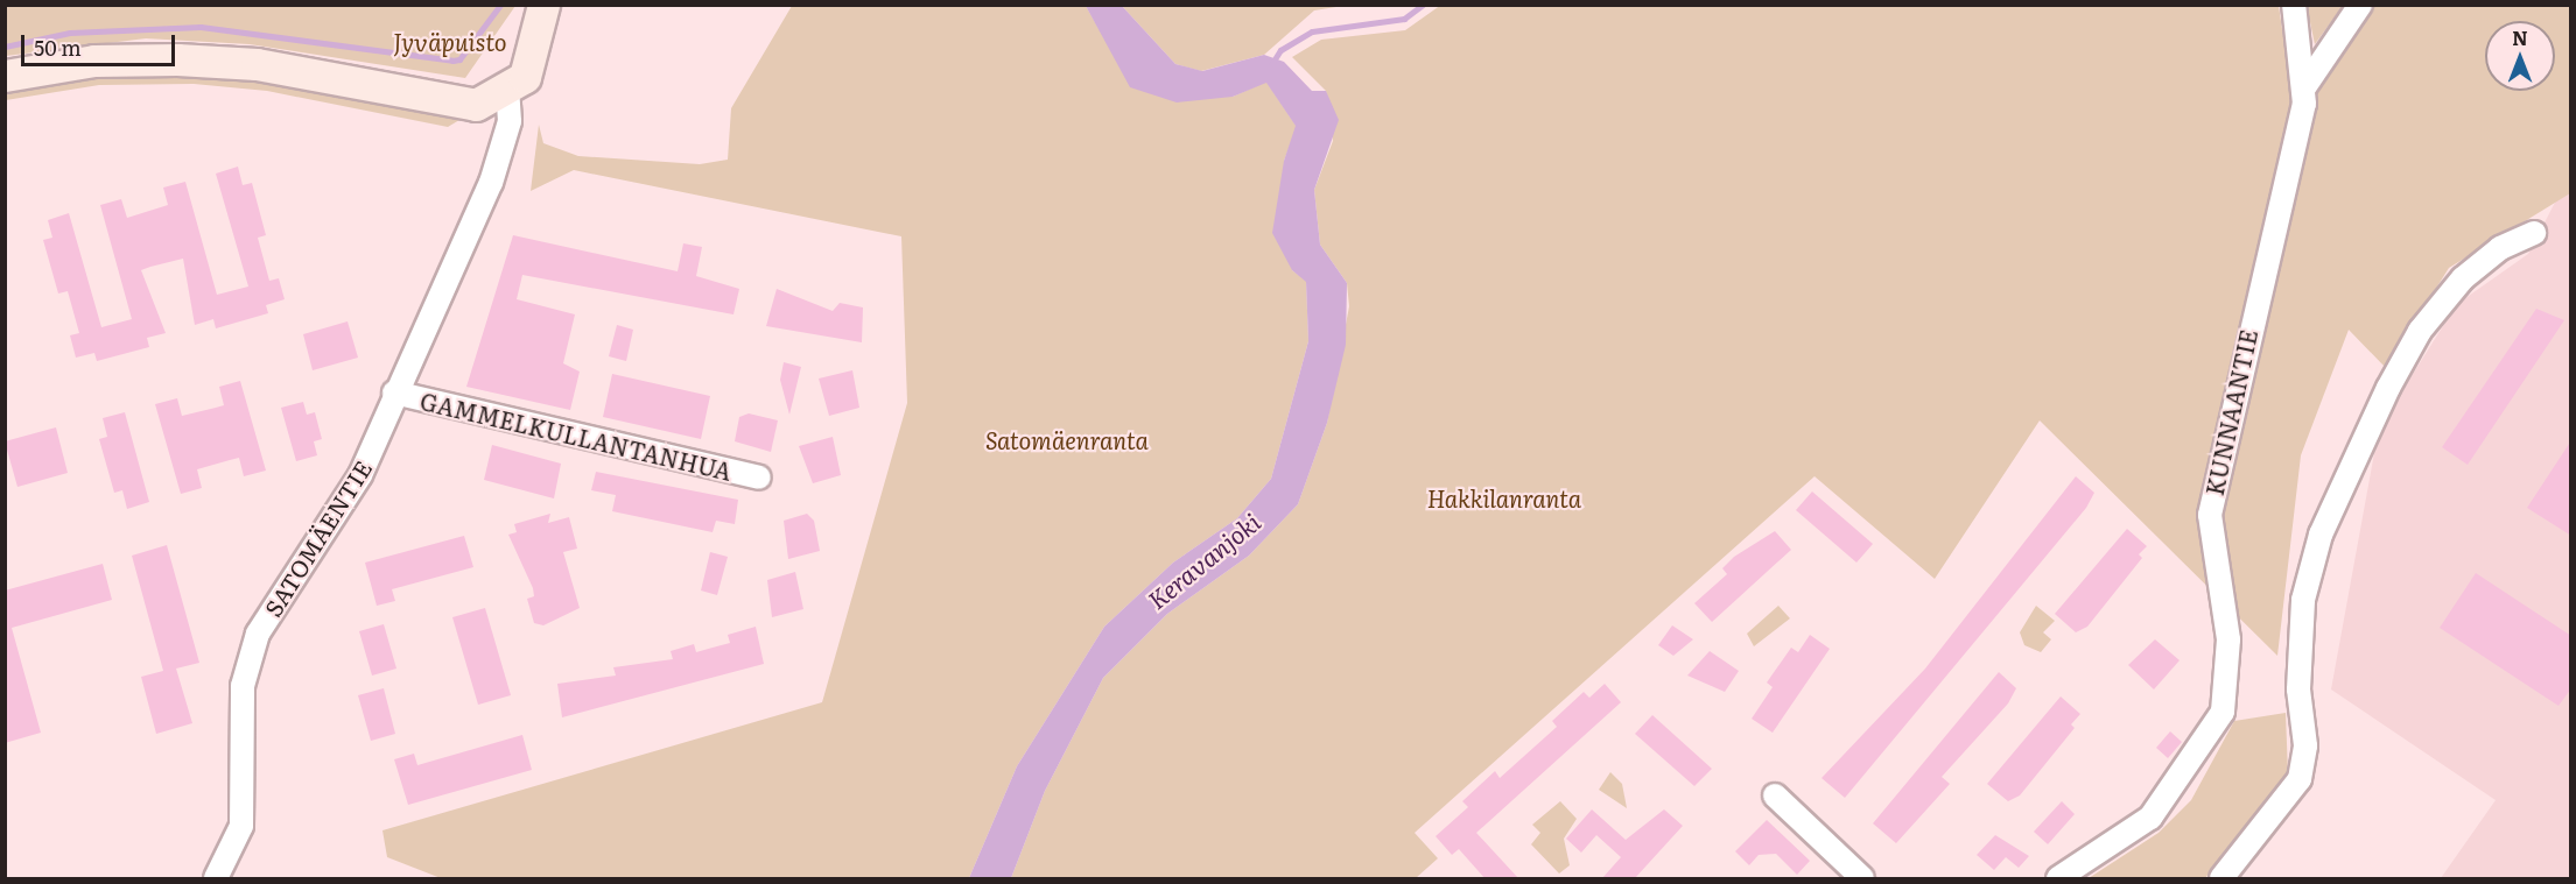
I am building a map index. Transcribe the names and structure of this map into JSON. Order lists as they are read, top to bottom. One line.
{"streets":{"street":["KUNNAANTIE","GAMMELKULLANTANHUA","SATOMÄENTIE"]},"crossings":[["GAMMELKULLANTANHUA","SATOMÄENTIE"]],"water":["Keravanjoki"],"parks":["Jyväpuisto","Satomäenranta","Hakkilanranta"],"scale_bar":"50 m","north":"top"}
